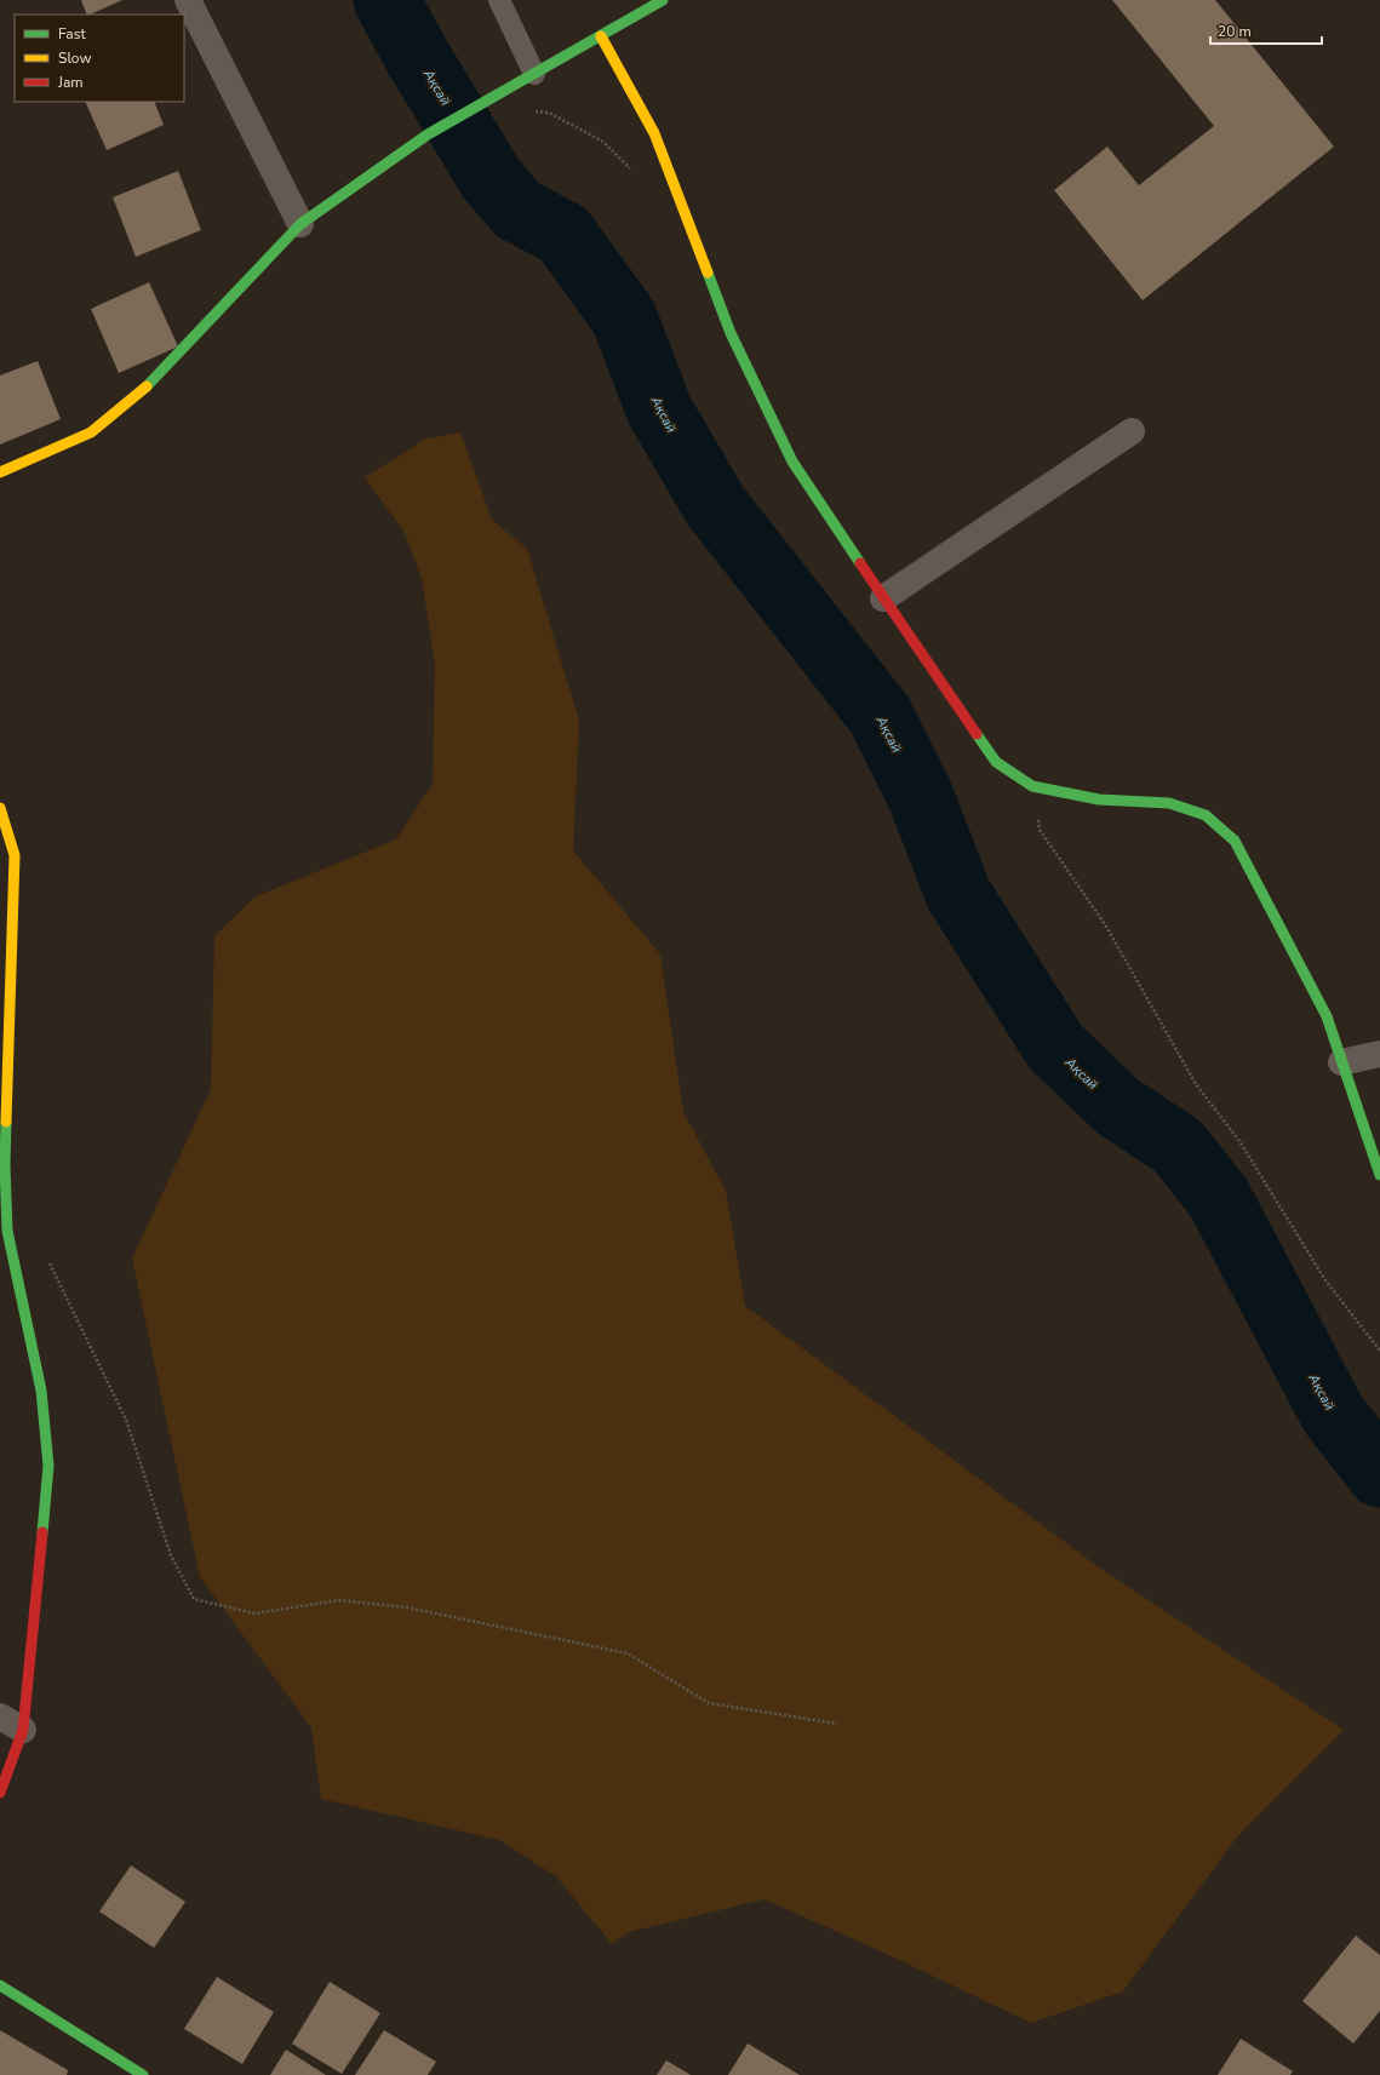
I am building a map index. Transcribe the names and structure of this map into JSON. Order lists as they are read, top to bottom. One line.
{"water":["Ақсай"],"legend":["Fast","Slow","Jam"],"scale_bar":"20 m"}
